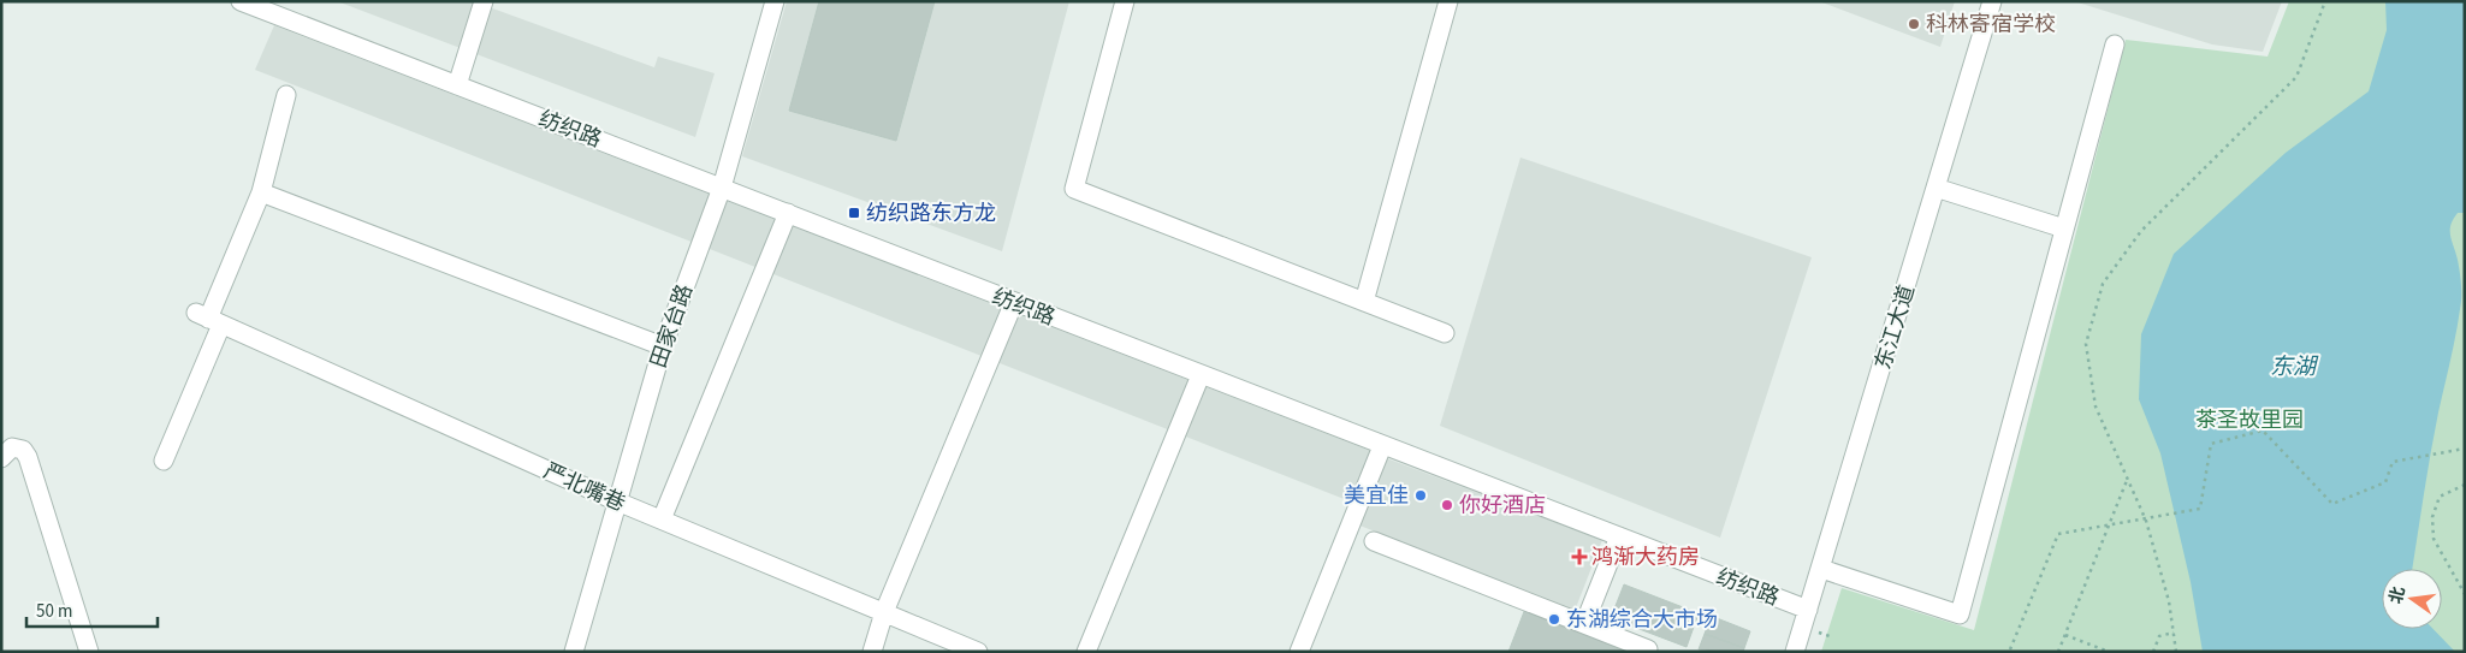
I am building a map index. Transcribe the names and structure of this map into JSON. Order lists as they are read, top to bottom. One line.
{"streets":{"street":["纺织路","田家台路","东江大道","严北嘴巷"]},"crossings":[["纺织路","田家台路"],["纺织路","东江大道"],["田家台路","严北嘴巷"]],"water":["东湖"],"parks":["茶圣故里园"],"places":{"other":["科林寄宿学校","美宜佳","你好酒店","东湖综合大市场"],"transit":["纺织路东方龙"],"health":["鸿渐大药房"]},"scale_bar":"50 m","north":"left"}
